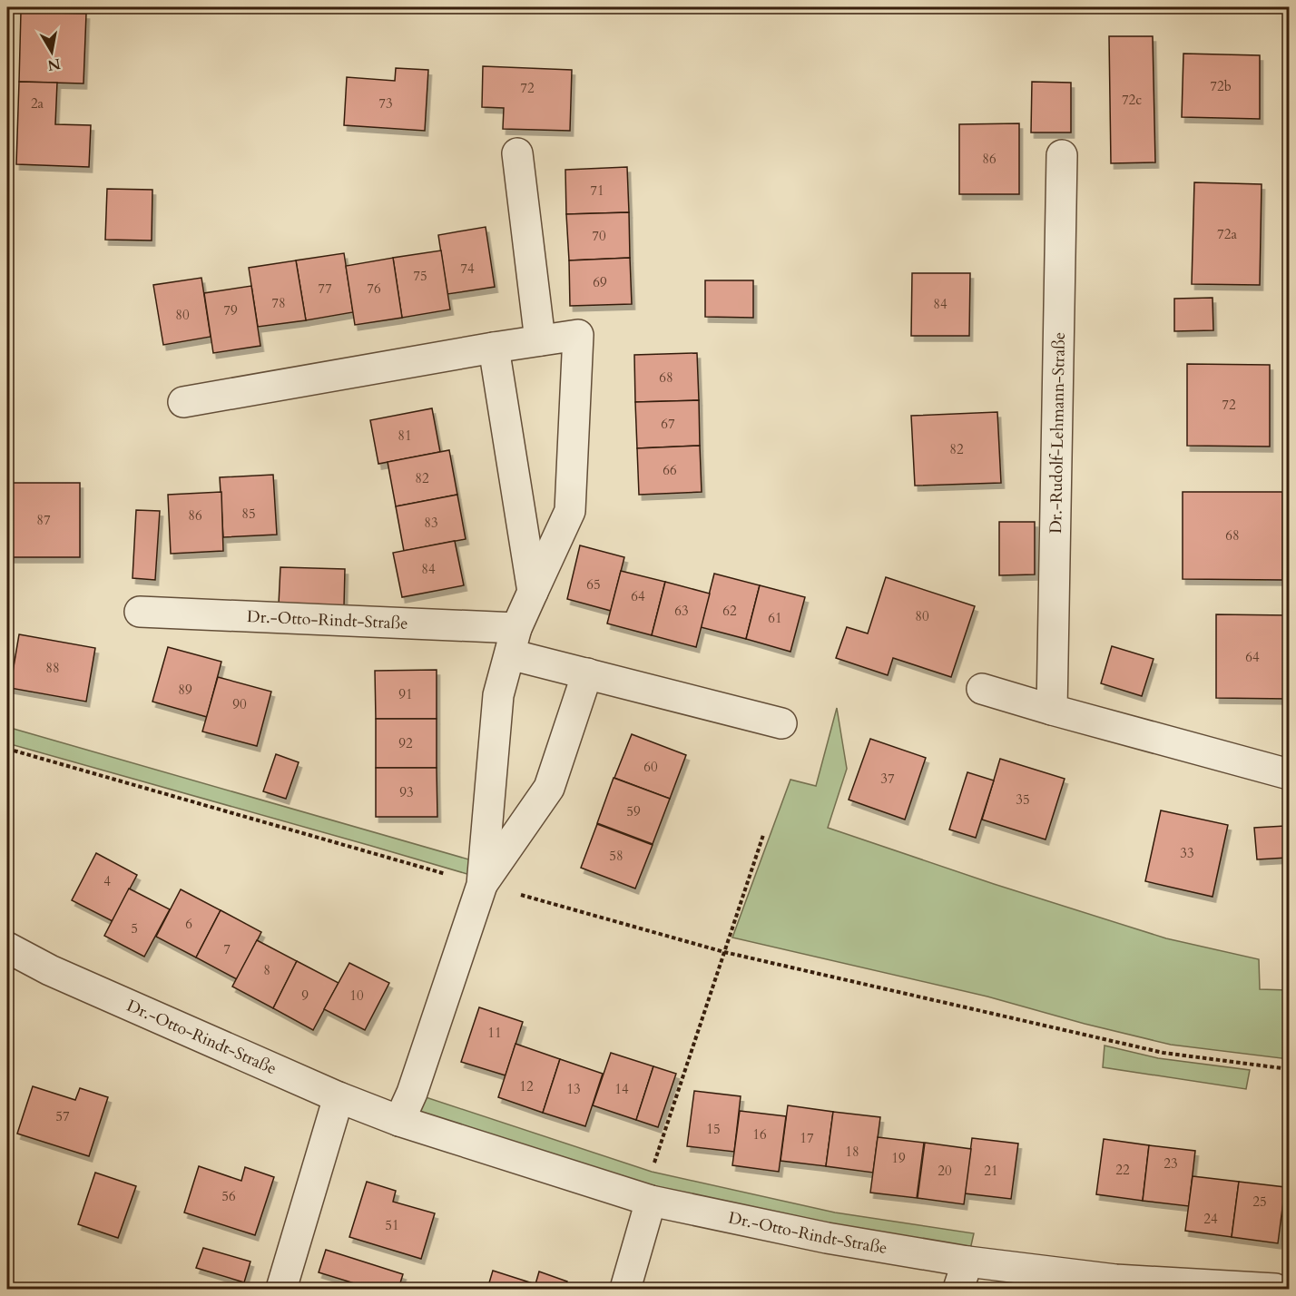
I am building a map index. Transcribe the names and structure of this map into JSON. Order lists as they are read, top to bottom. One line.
{"streets":{"street":["Dr.-Rudolf-Lehmann-Straße","Dr.-Otto-Rindt-Straße"]},"house_numbers":["72b","72","72c","2a","73","86","71","72a","70","74","75","69","77","76","78","84","79","80","68","72","67","81","82","66","82","85","86","87","83","68","84","65","64","63","62","80","61","64","88","89","91","90","92","60","37","93","35","59","33","58","4","6","5","7","8","9","10","11","12","13","14","57","15","16","17","18","19","23","22","20","21","56","25","24","51"],"north":"bottom"}
